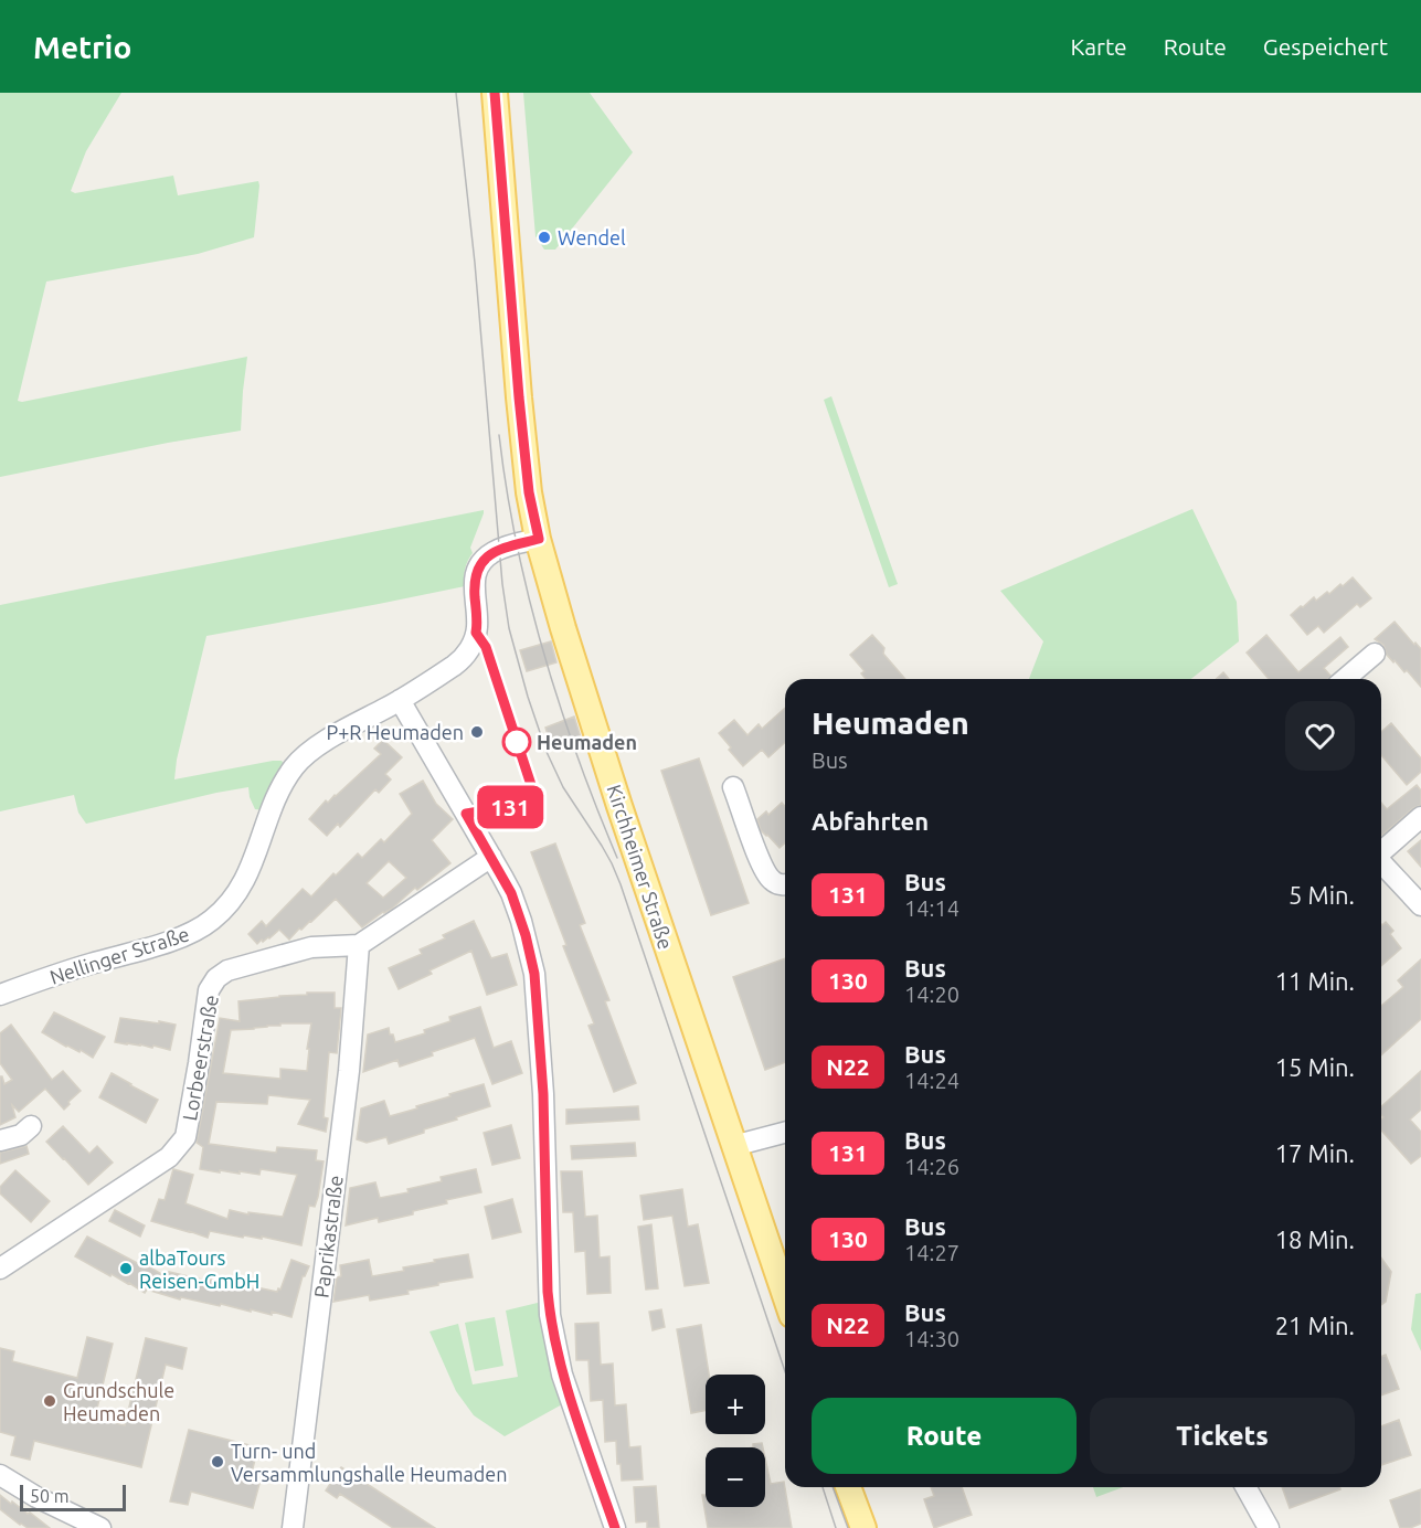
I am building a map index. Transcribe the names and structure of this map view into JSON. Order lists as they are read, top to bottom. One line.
{"streets":{"main road":["Kirchheimer Straße"],"street":["Nellinger Straße","Lorbeerstraße","Paprikastraße"]},"crossings":[["Kirchheimer Straße","Nellinger Straße"],["Lorbeerstraße","Paprikastraße"]],"places":["Wendel","P+R Heumaden","Heumaden","albaTours Reisen-GmbH","Grundschule Heumaden","Turn- und Versammlungshalle Heumaden"],"lines":["bus line 131"],"scale_bar":"50 m","page":{"header":"Metrio","nav":["Karte","Route","Gespeichert"],"on_map":"131","heading":[["Heumaden","Bus"],"Abfahrten"],"list":[{"mark":"131","name":"Bus","note":"14:14","value":"5 Min."},{"mark":"130","name":"Bus","note":"14:20","value":"11 Min."},{"mark":"N22","name":"Bus","note":"14:24","value":"15 Min."},{"mark":"131","name":"Bus","note":"14:26","value":"17 Min."},{"mark":"130","name":"Bus","note":"14:27","value":"18 Min."},{"mark":"N22","name":"Bus","note":"14:30","value":"21 Min."}],"map_buttons":["+","−"],"buttons":["Route","Tickets"],"scale":"50 m"}}
